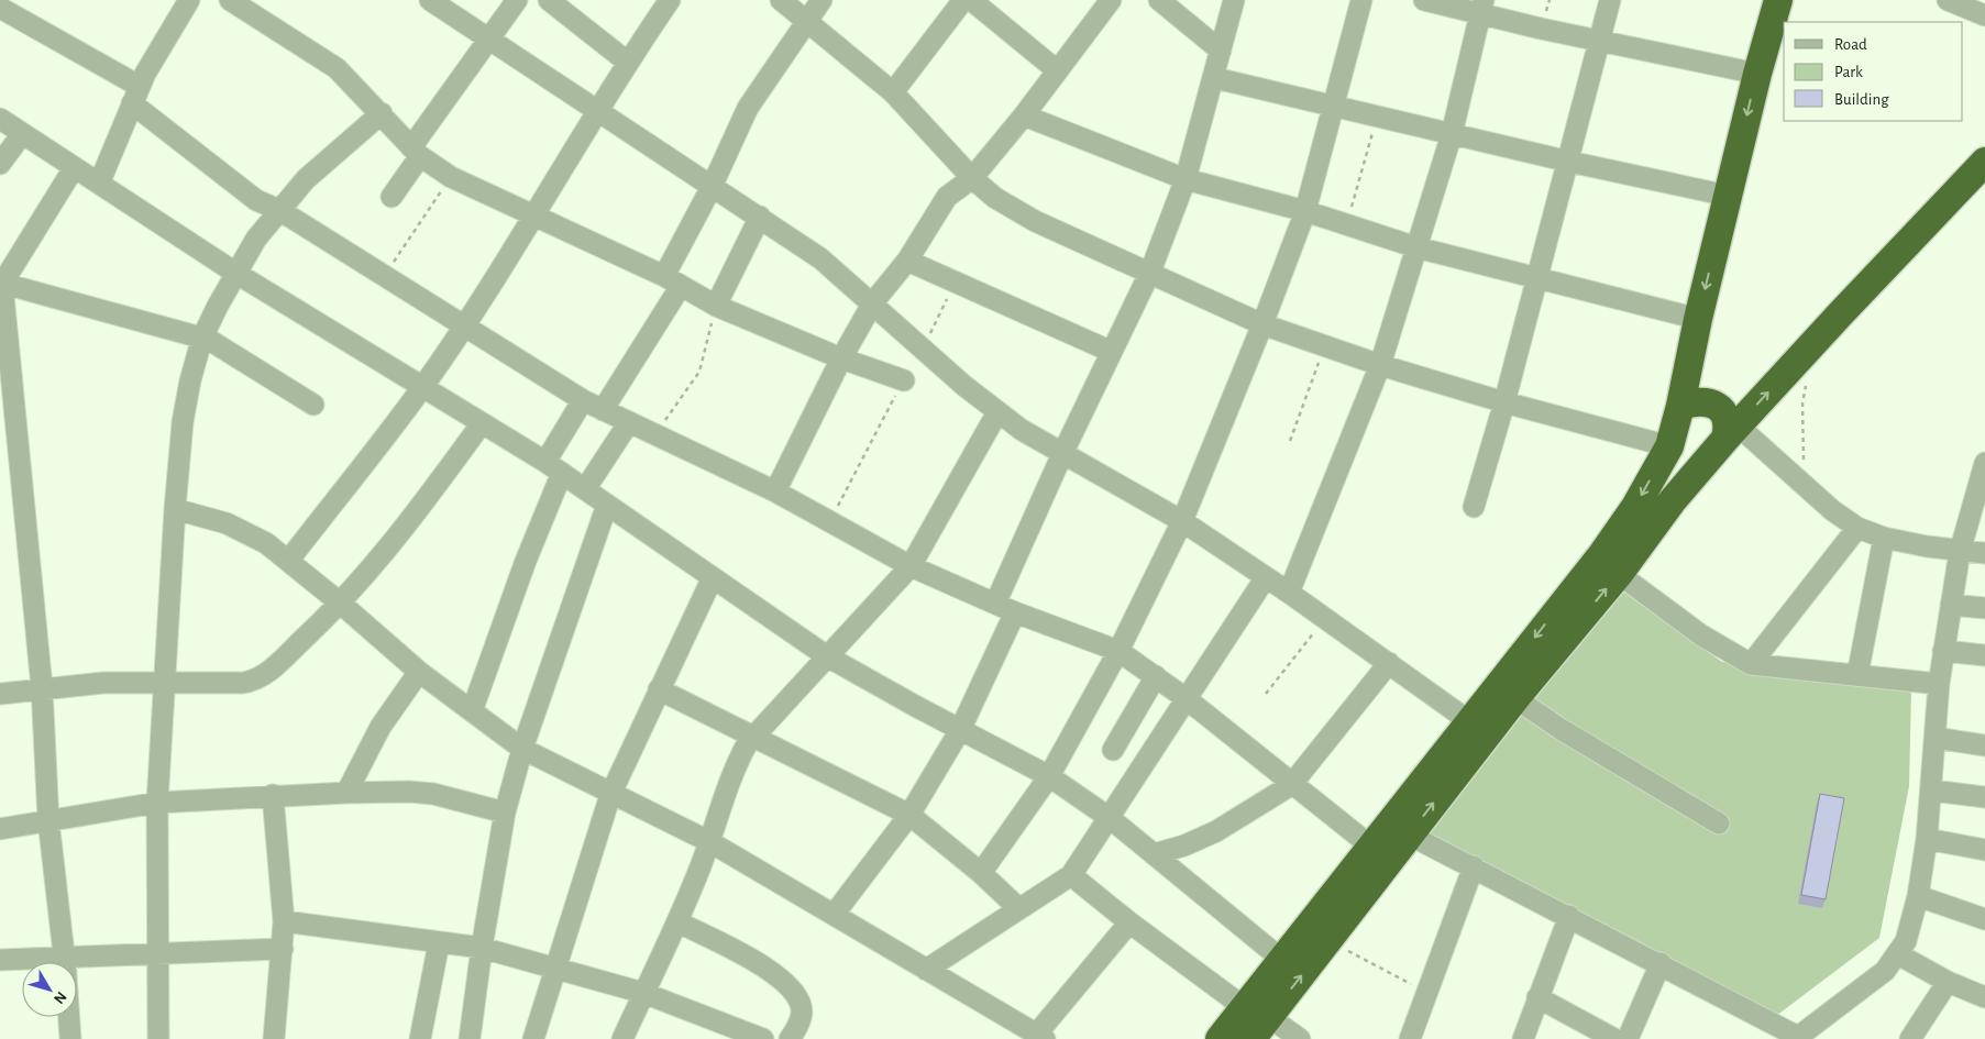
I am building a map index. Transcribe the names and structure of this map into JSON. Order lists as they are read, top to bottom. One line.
{"legend":["Road","Park","Building"],"north":"bottom right"}
